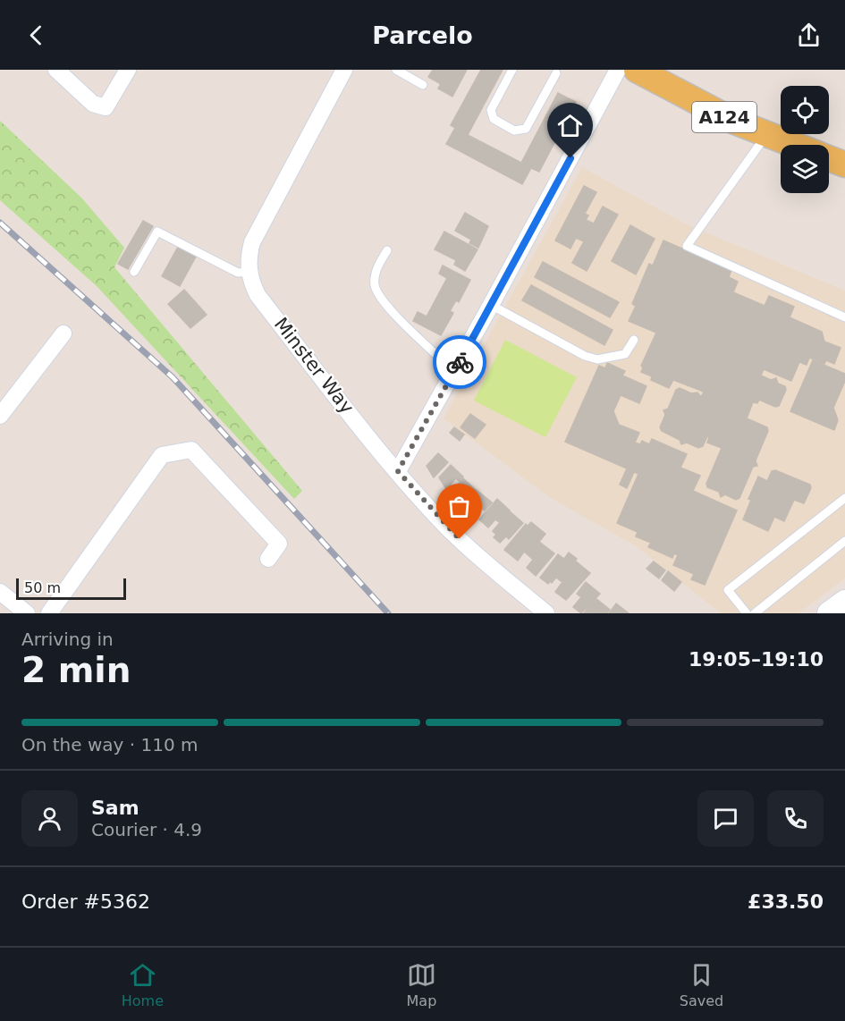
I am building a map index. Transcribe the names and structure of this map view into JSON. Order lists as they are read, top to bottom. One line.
{"streets":{"main road":["A124"],"street":["Minster Way"]},"scale_bar":"50 m","page":{"header":"Parcelo","scale":"50 m","heading":["2 min","Arriving in","19:05–19:10"],"panel":["Sam","Courier · 4.9","Order #5362","£33.50"],"bar":"On the way · 110 m","tabs":["Home","Map","Saved"]}}
